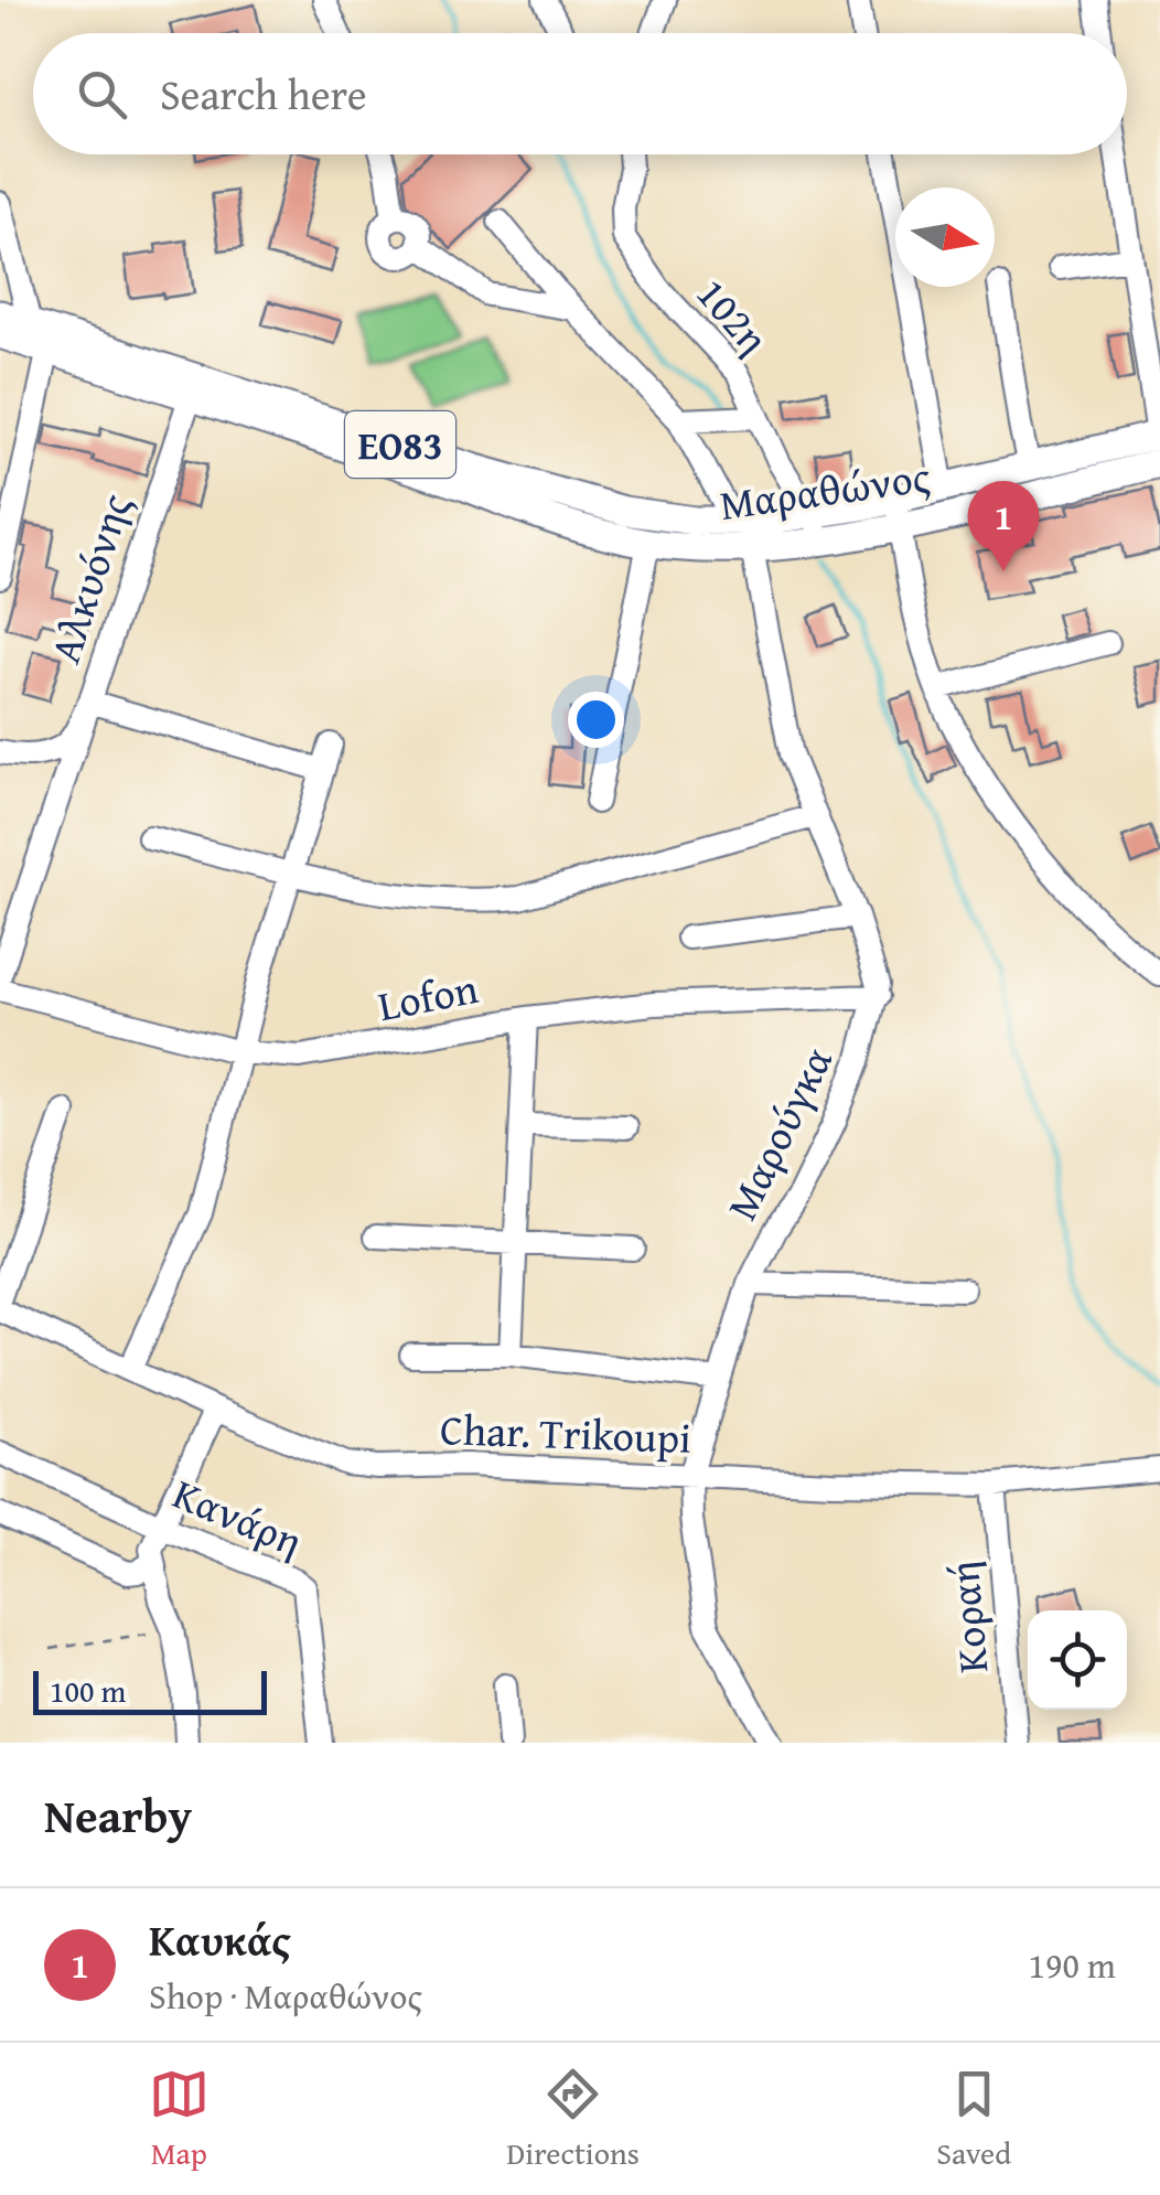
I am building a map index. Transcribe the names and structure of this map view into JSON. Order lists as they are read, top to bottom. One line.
{"streets":{"main road":["ΕΟ83","Μαραθώνος"],"street":["102η","Αλκυόνης","Lofon","Μαρούγκα","Char. Trikoupi","Κανάρη","Κοραή"]},"crossings":[["102η","Μαραθώνος"],["Μαραθώνος","Αλκυόνης"],["Μαραθώνος","Μαρούγκα"],["Lofon","Μαρούγκα"],["Μαρούγκα","Char. Trikoupi"],["Char. Trikoupi","Κοραή"]],"scale_bar":"100 m","north":"right","page":{"search":"Search here","pins":"1","scale":"100 m","heading":"Nearby","list":[{"mark":"1","name":"Καυκάς","note":"Shop · Μαραθώνος","value":"190 m"}],"nav":["Map","Directions","Saved"]}}
